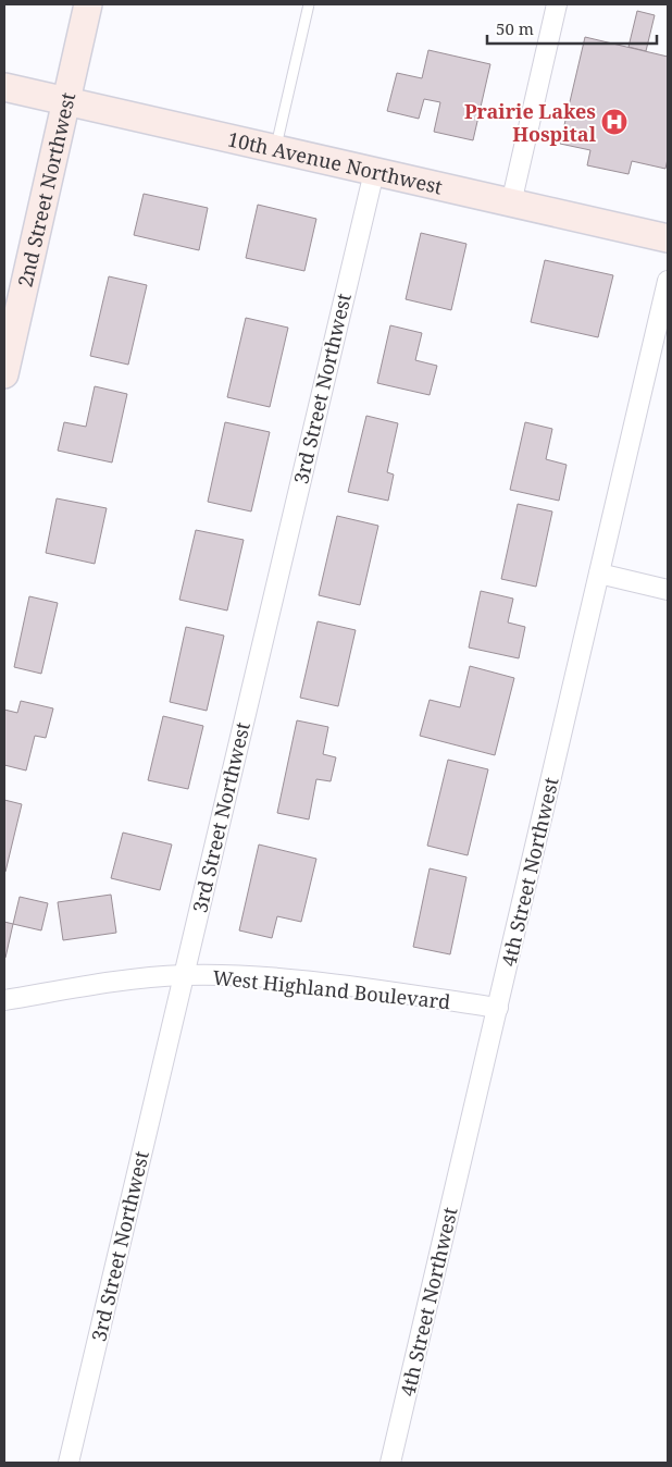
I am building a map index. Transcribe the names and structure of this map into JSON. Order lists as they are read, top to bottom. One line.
{"streets":{"street":["10th Avenue Northwest","2nd Street Northwest","3rd Street Northwest","4th Street Northwest","West Highland Boulevard"]},"crossings":[["10th Avenue Northwest","2nd Street Northwest"],["10th Avenue Northwest","3rd Street Northwest"],["3rd Street Northwest","West Highland Boulevard"],["4th Street Northwest","West Highland Boulevard"]],"places":{"hospital":["Prairie Lakes Hospital"]},"scale_bar":"50 m"}
